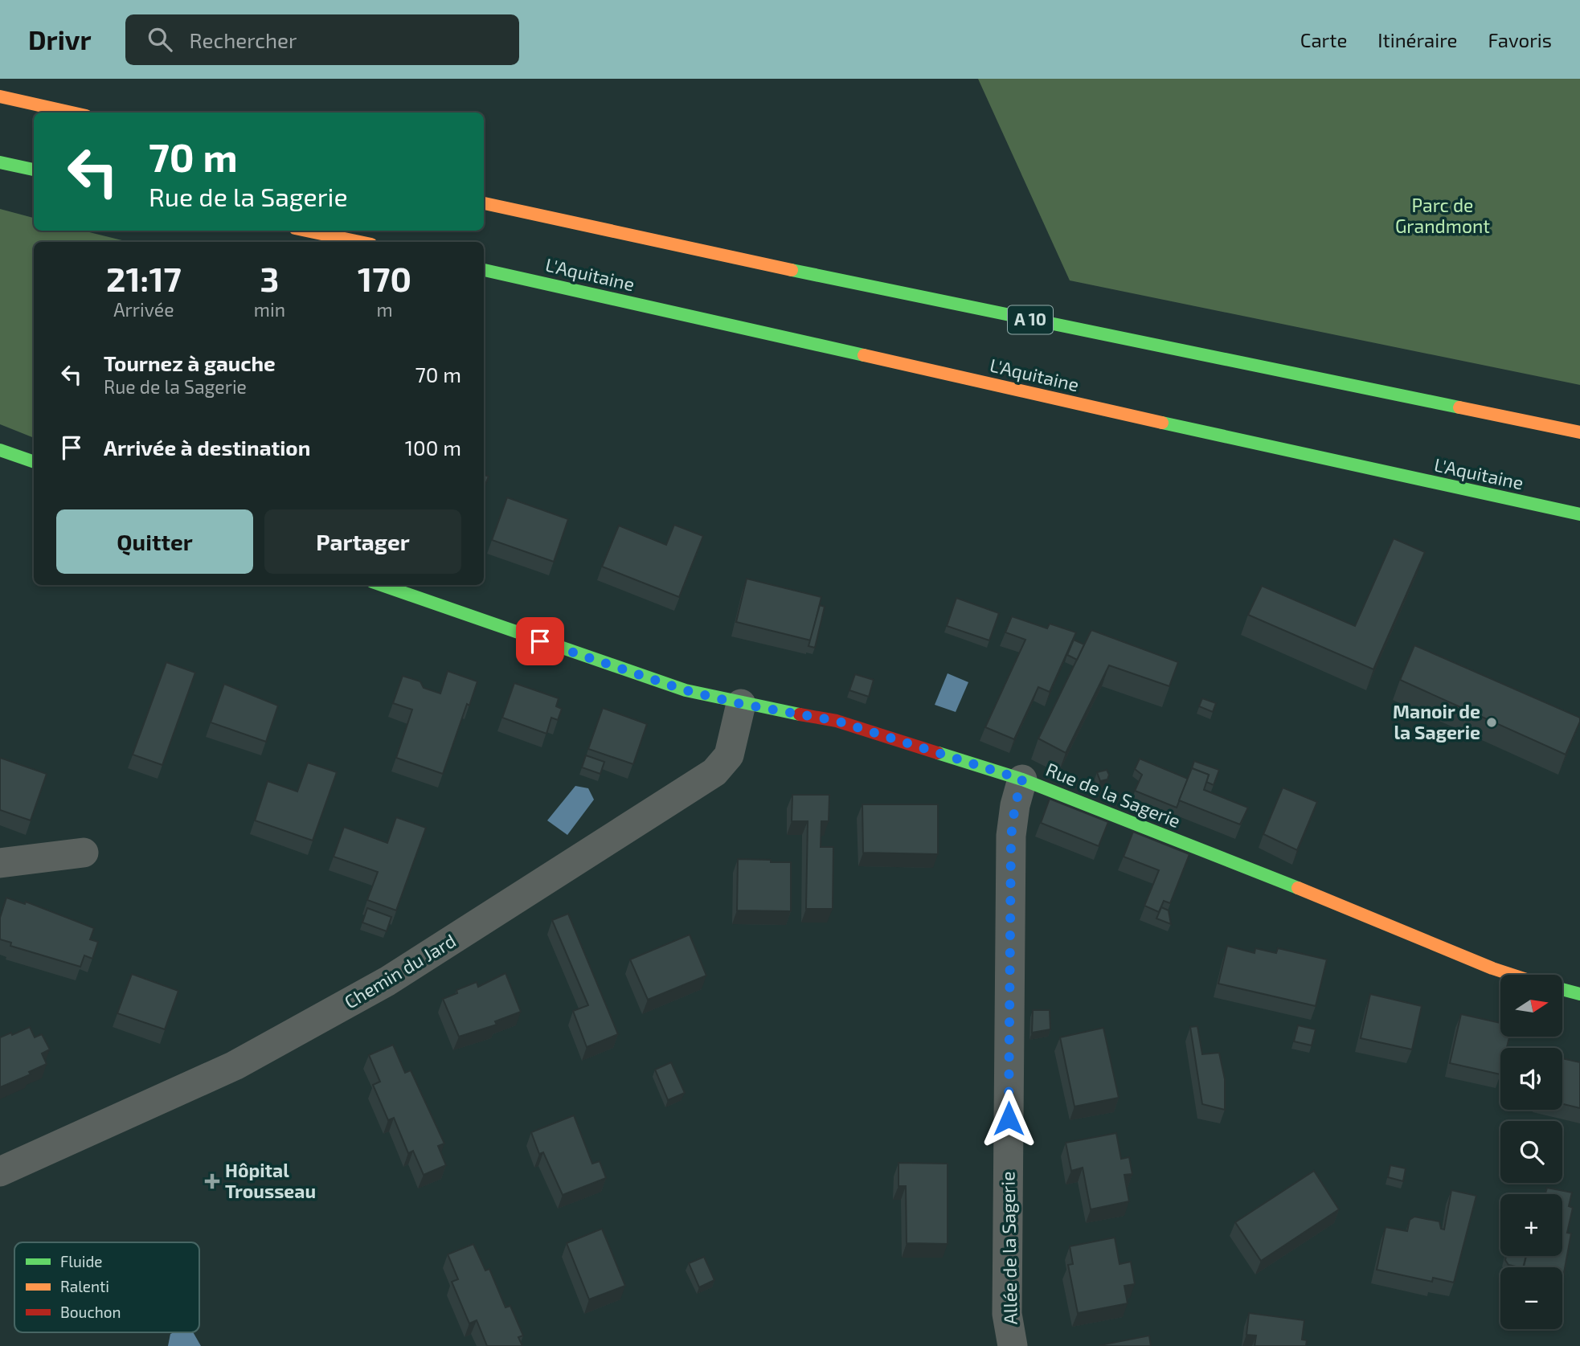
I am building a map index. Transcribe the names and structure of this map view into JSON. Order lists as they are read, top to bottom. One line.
{"streets":{"main road":["L'Aquitaine","A 10","Rue de la Sagerie"],"street":["Chemin du Jard","Allée de la Sagerie"]},"crossings":[["Rue de la Sagerie","Chemin du Jard"],["Rue de la Sagerie","Allée de la Sagerie"]],"parks":["Parc de Grandmont"],"places":{"other":["Manoir de la Sagerie"],"health":["Hôpital Trousseau"]},"legend":["Fluide","Ralenti","Bouchon"],"north":"right","page":{"header":"Drivr","search":"Rechercher","nav":["Carte","Itinéraire","Favoris"],"turn":["70 m","Rue de la Sagerie"],"eta":["21:17","Arrivée","3","min","170","m"],"list":[{"name":"Tournez à gauche","note":"Rue de la Sagerie","value":"70 m"},{"name":"Arrivée à destination","value":"100 m"}],"buttons":["Quitter","Partager"],"map_buttons":["+","−"]}}
